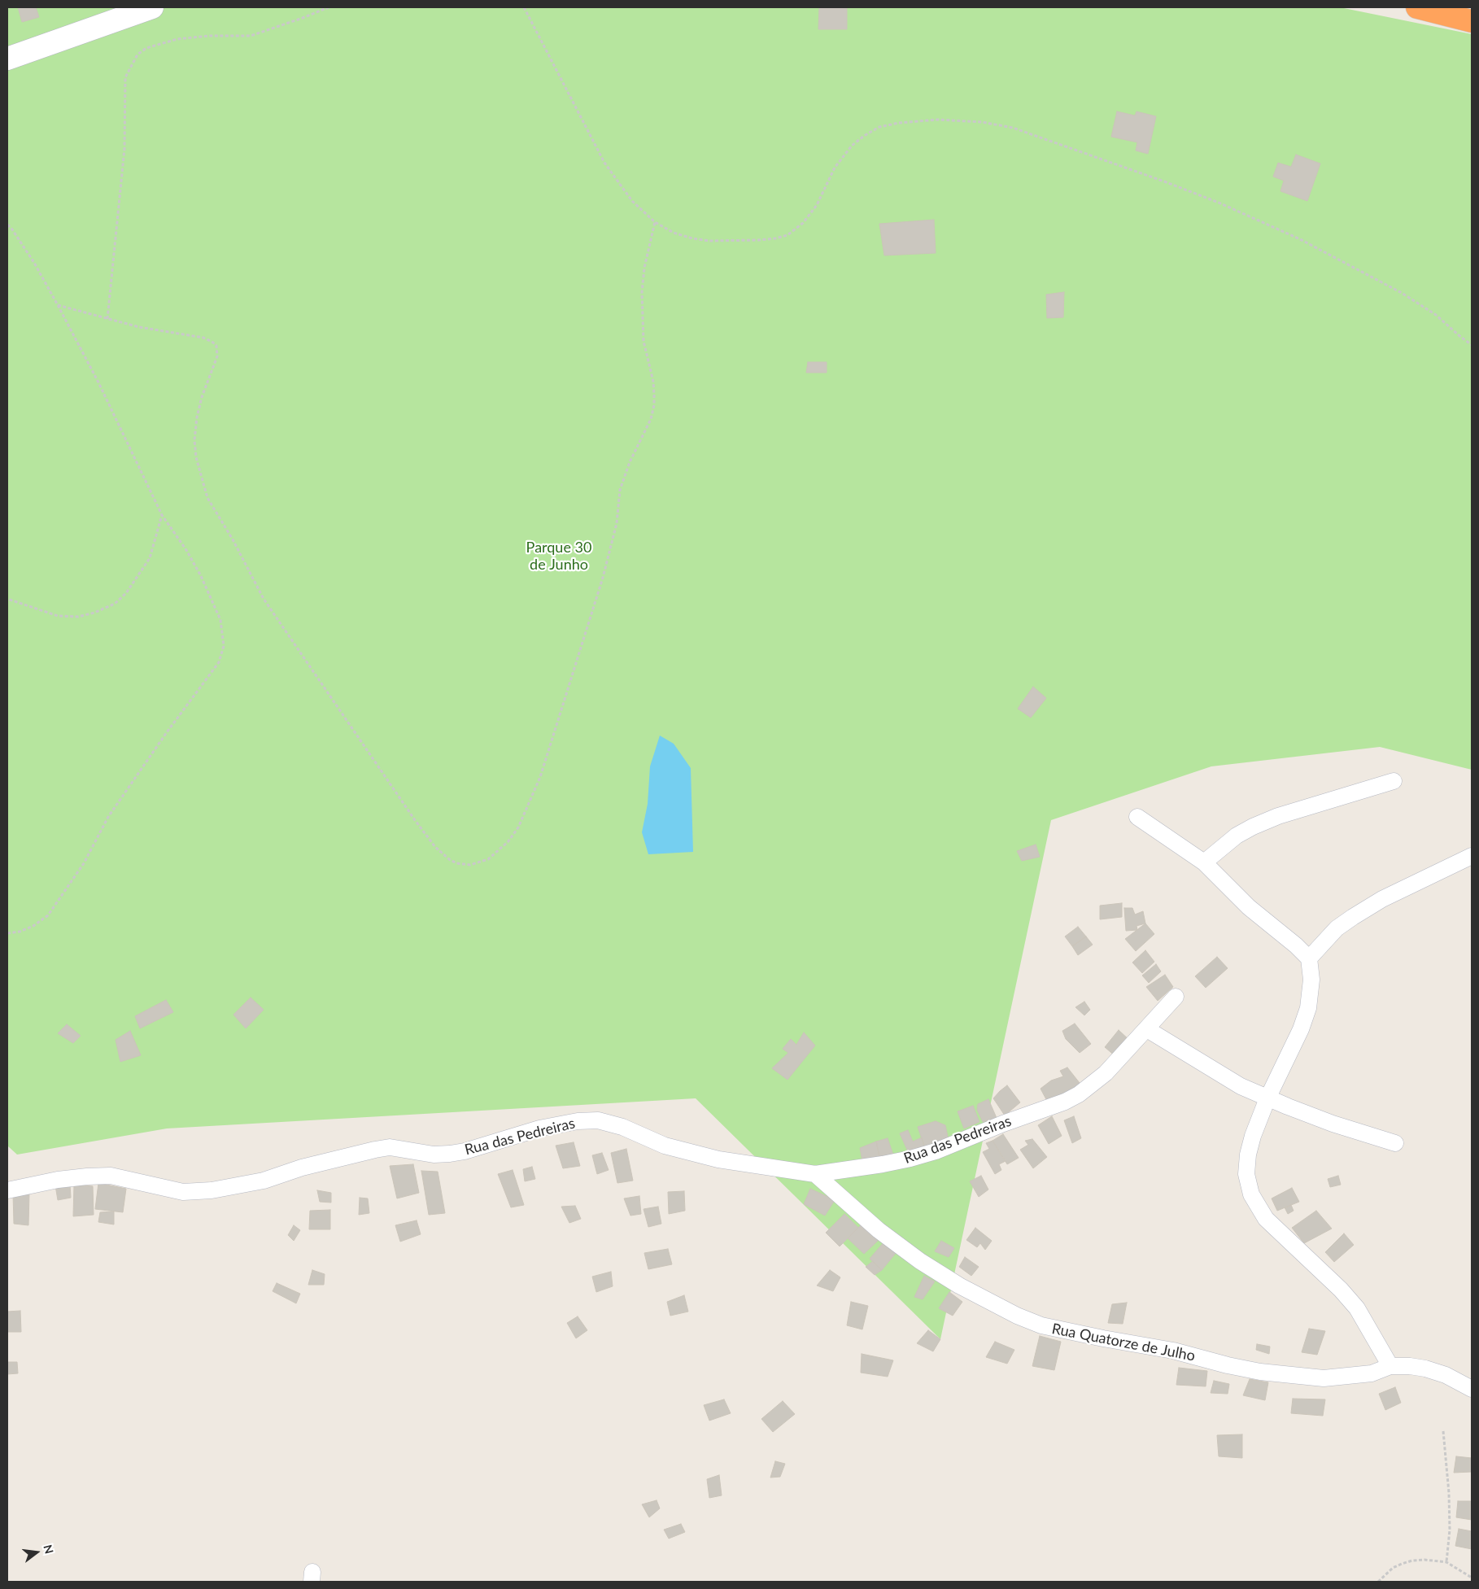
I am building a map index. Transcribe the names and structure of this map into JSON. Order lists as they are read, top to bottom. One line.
{"streets":{"street":["Rua das Pedreiras","Rua Quatorze de Julho"]},"crossings":[["Rua das Pedreiras","Rua Quatorze de Julho"]],"parks":["Parque 30 de Junho"],"north":"right"}
